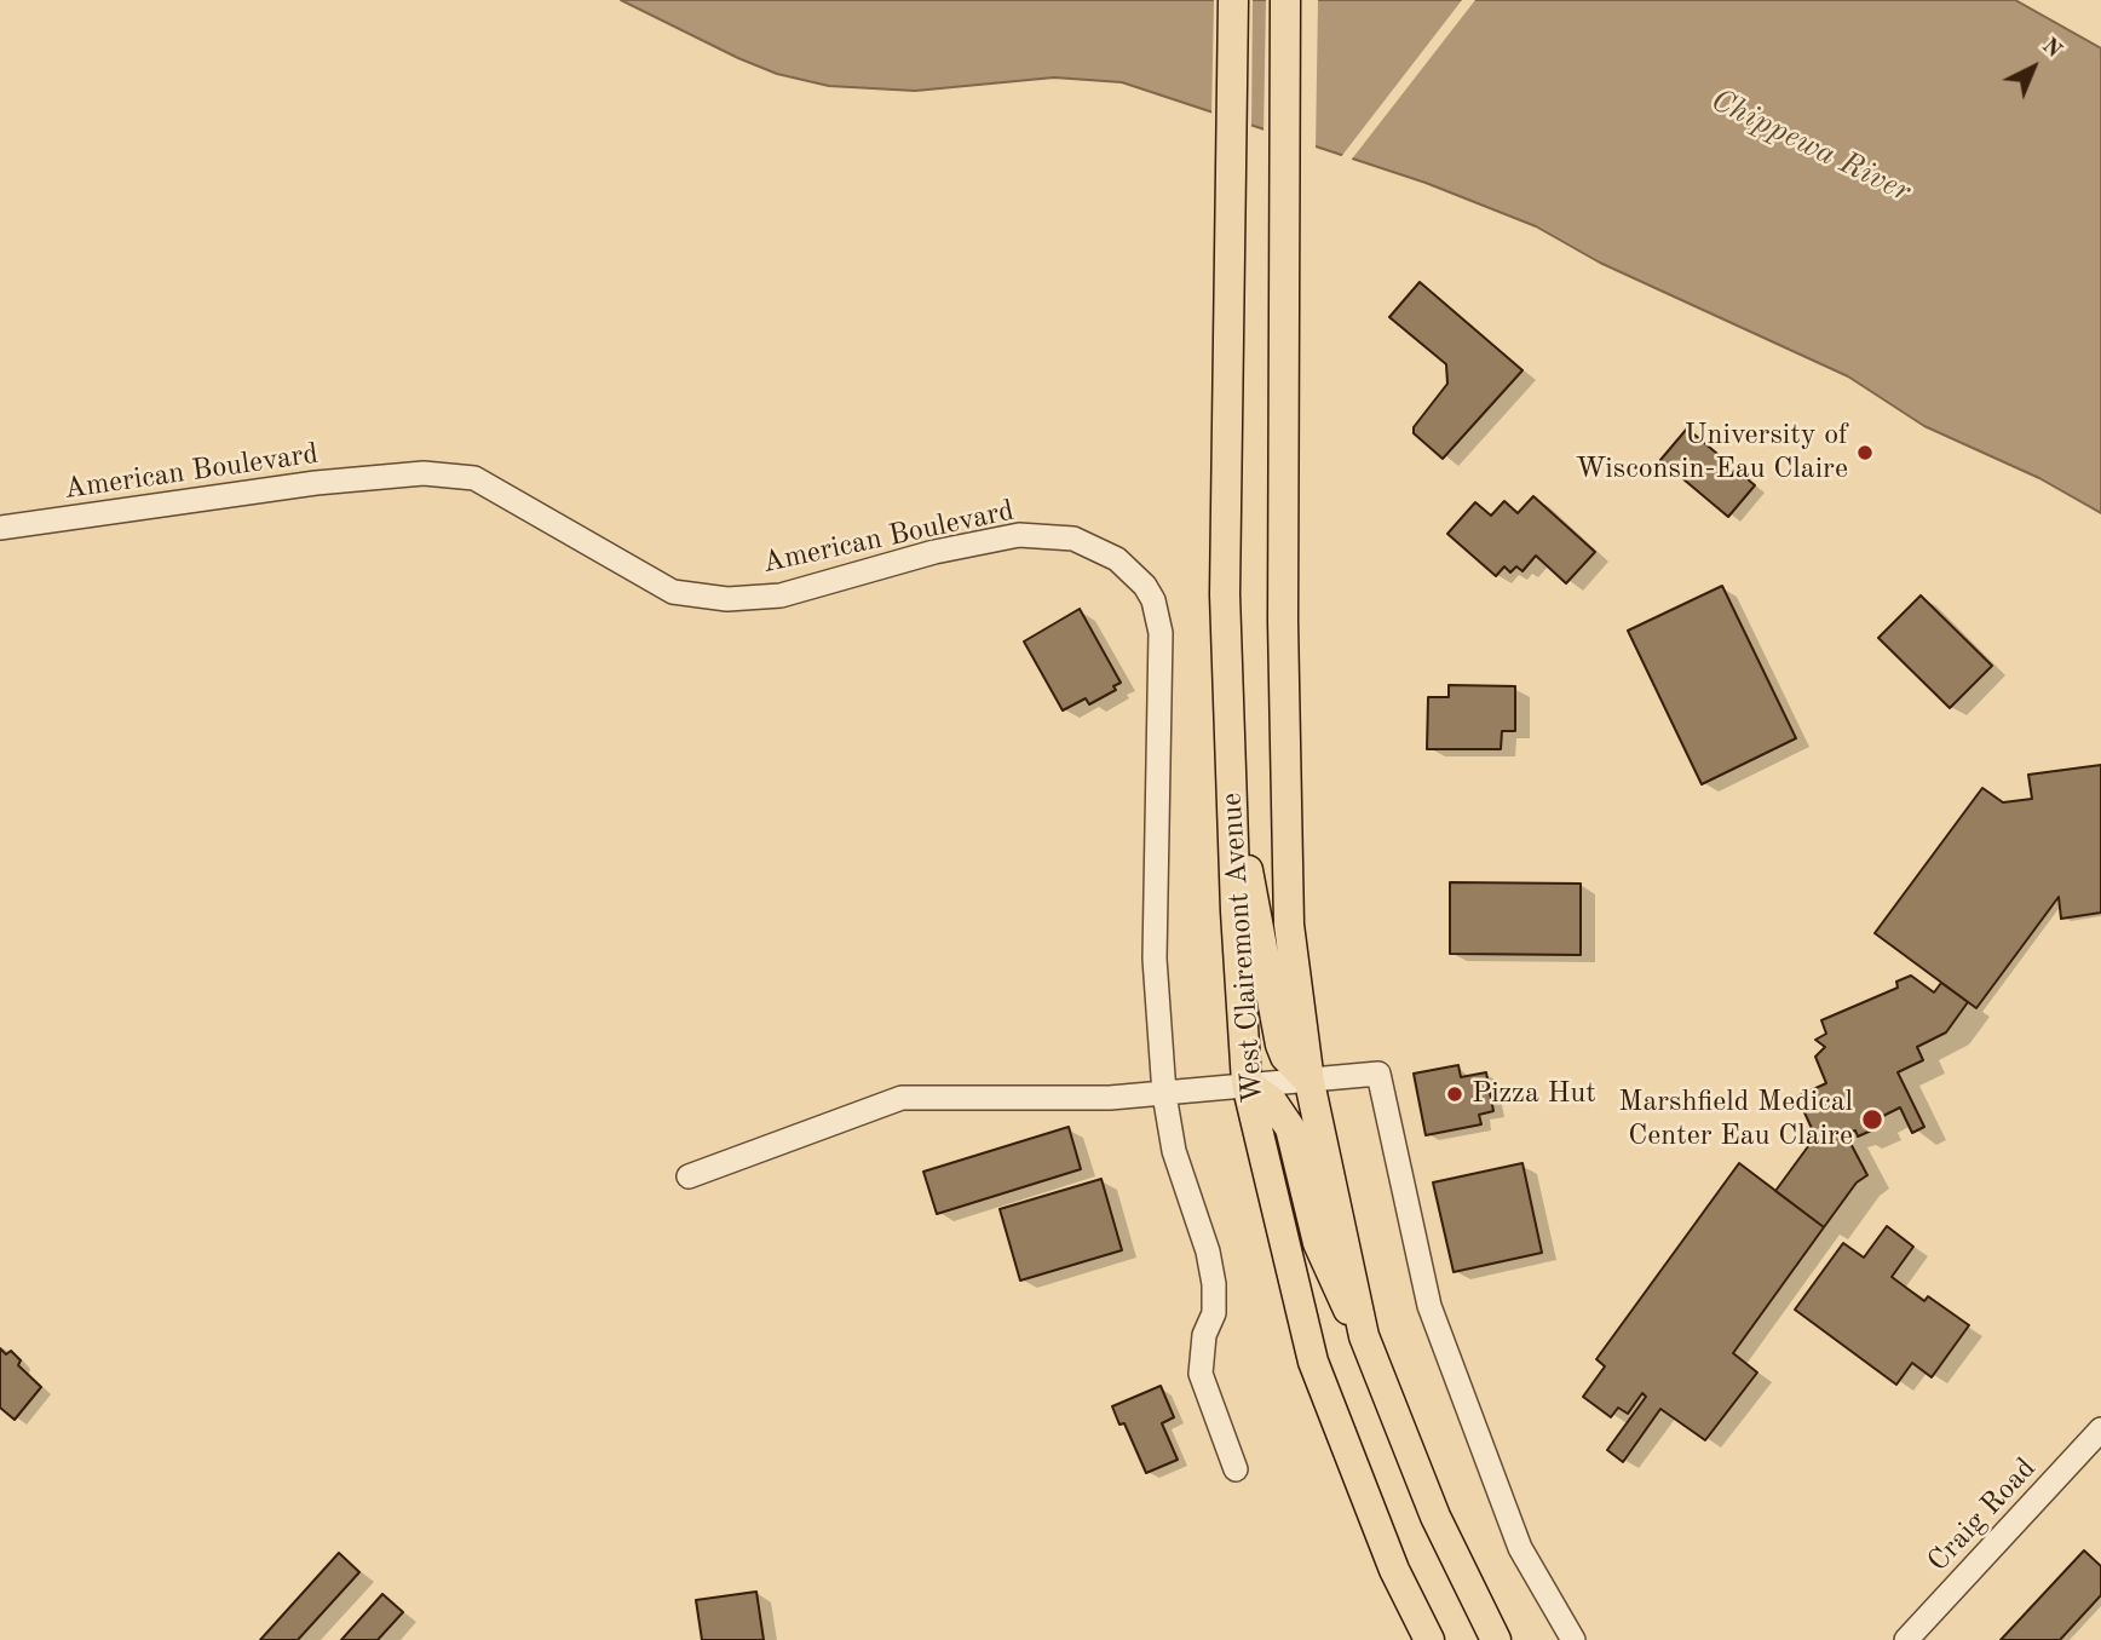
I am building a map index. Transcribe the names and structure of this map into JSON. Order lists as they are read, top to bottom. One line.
{"streets":{"main road":["West Clairemont Avenue"],"street":["American Boulevard","Craig Road"]},"water":["Chippewa River"],"places":["University of Wisconsin-Eau Claire","Pizza Hut","Marshfield Medical Center Eau Claire"],"north":"top right"}
